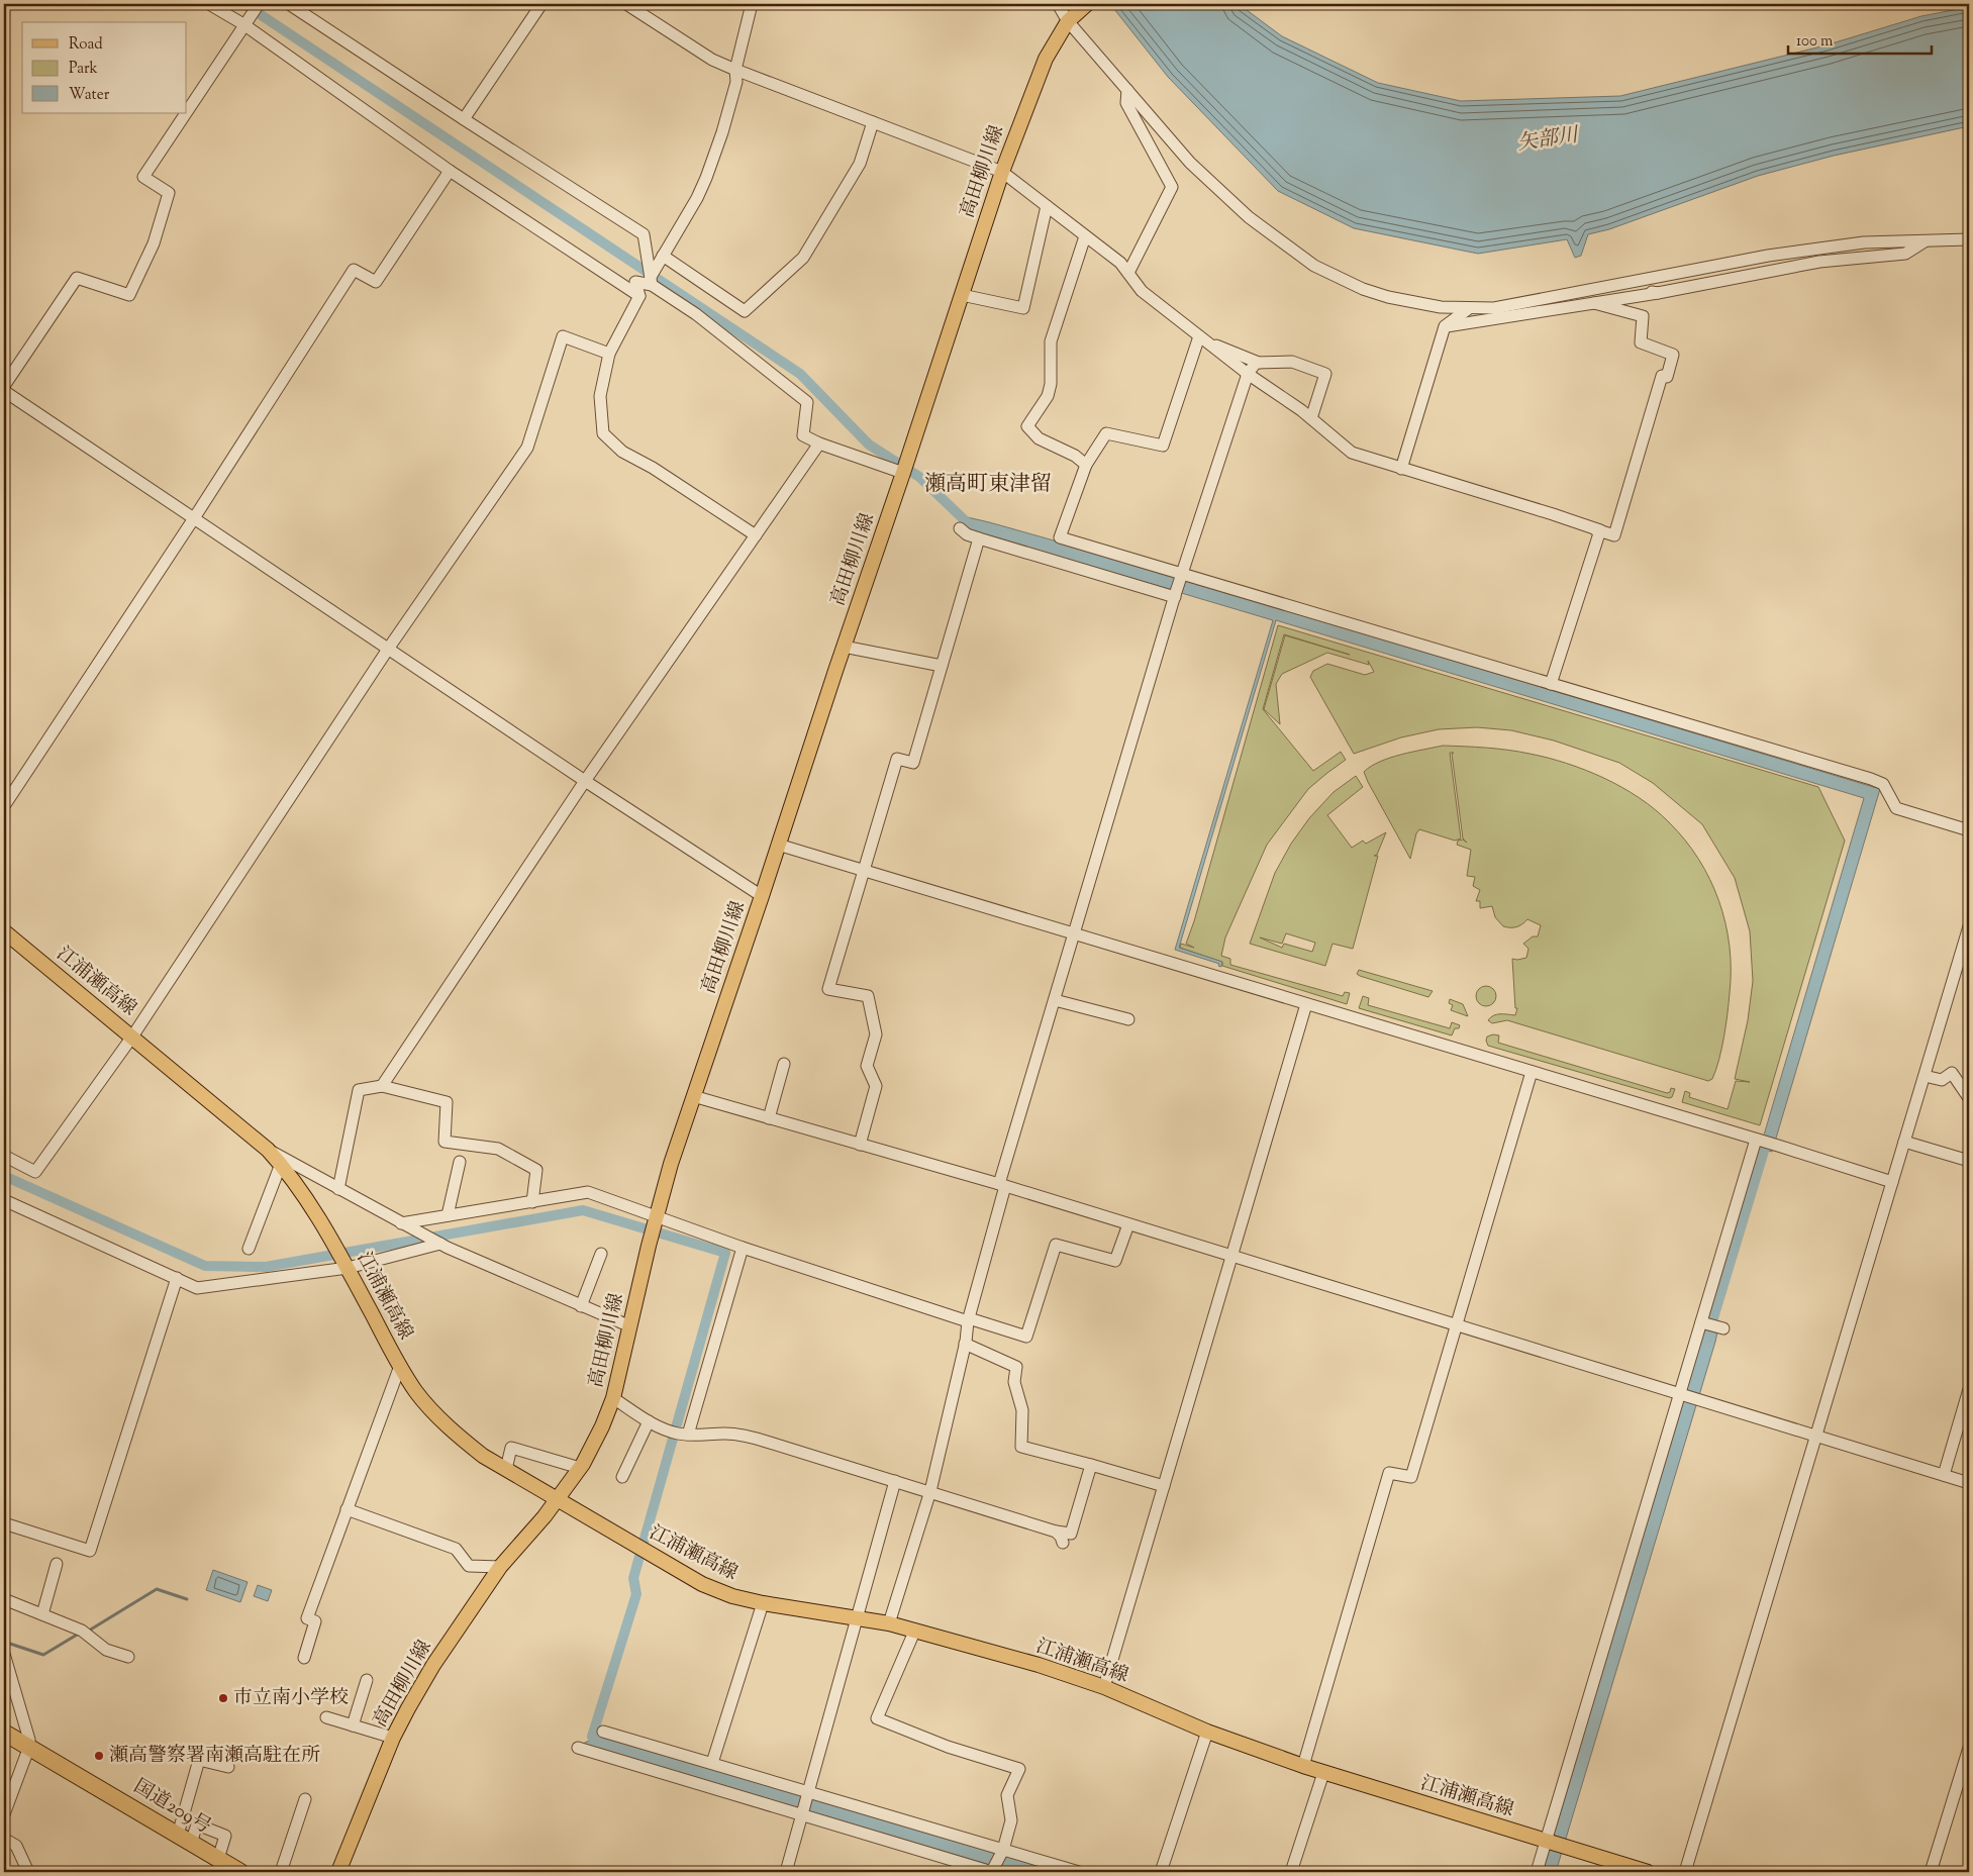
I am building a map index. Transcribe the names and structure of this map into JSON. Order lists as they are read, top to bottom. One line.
{"streets":{"highway":["国道209号"],"main road":["高田柳川線","江浦瀬高線"]},"crossings":[["高田柳川線","江浦瀬高線"]],"districts":["瀬高町東津留"],"water":["矢部川"],"places":["市立南小学校","瀬高警察署南瀬高駐在所"],"legend":["Road","Park","Water"],"scale_bar":"100 m"}
